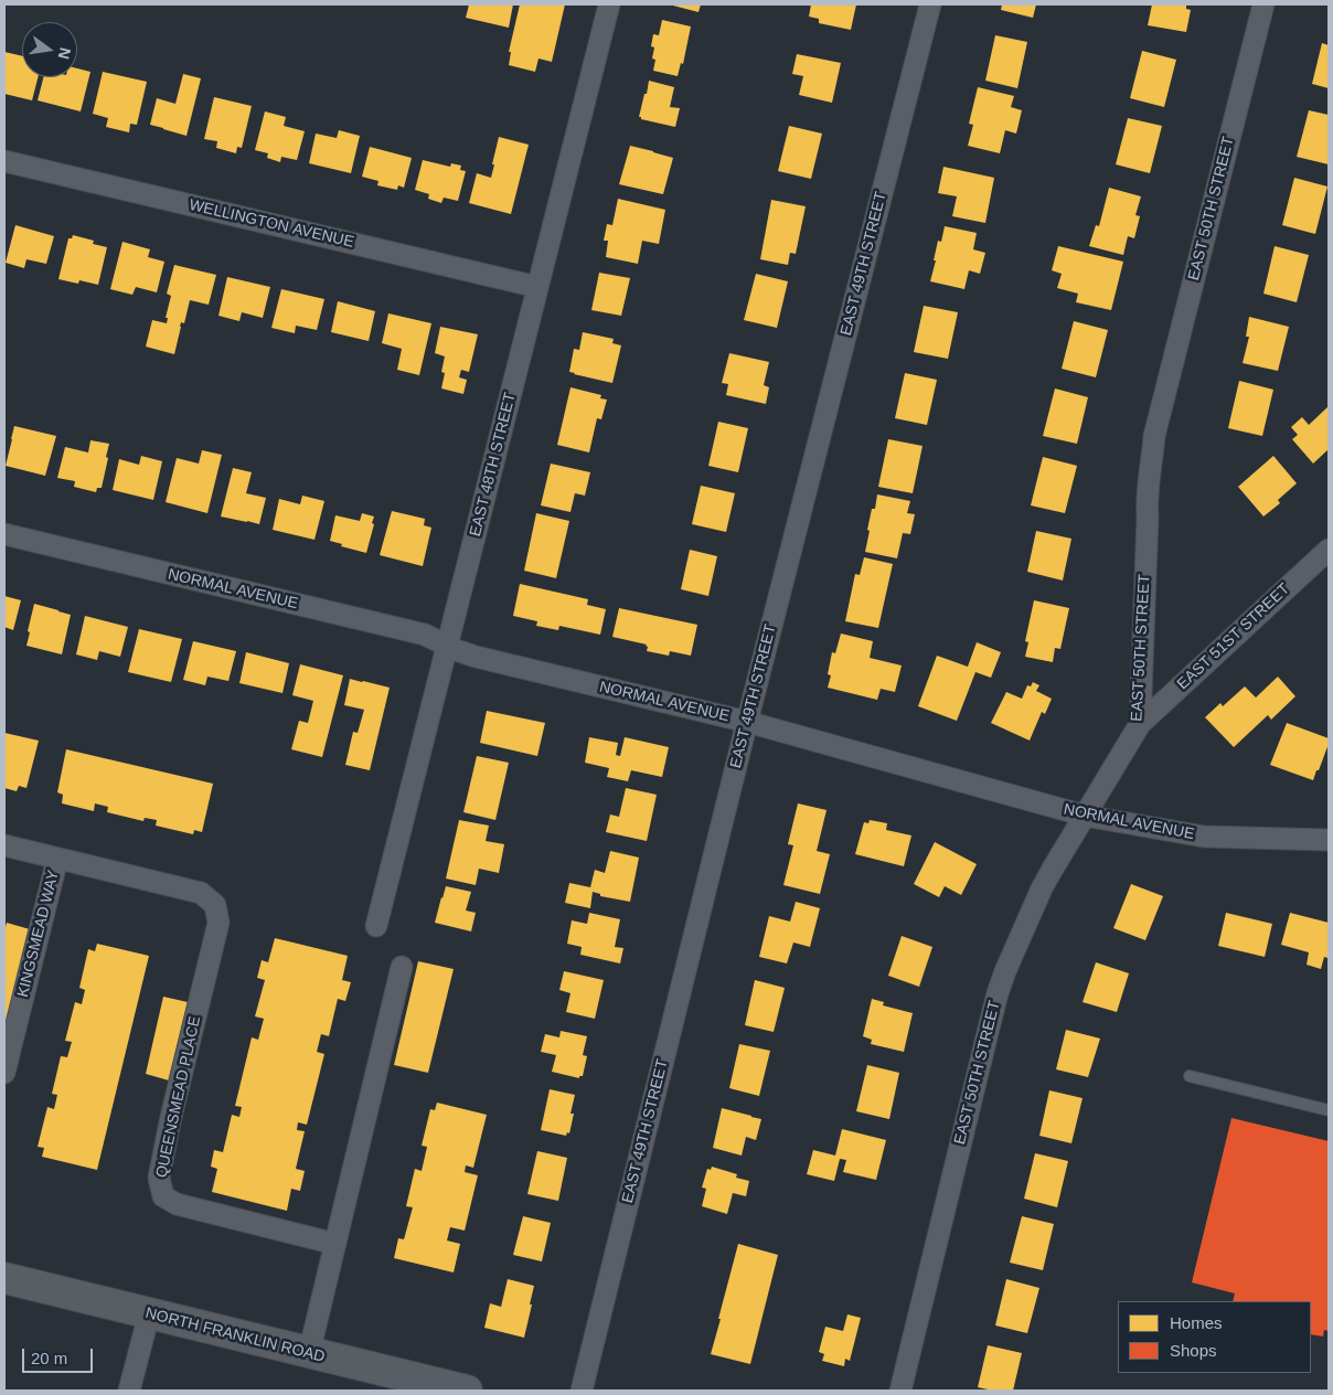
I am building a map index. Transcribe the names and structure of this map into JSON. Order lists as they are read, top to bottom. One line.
{"streets":{"main road":["NORTH FRANKLIN ROAD"],"street":["EAST 50TH STREET","WELLINGTON AVENUE","EAST 49TH STREET","EAST 48TH STREET","NORMAL AVENUE","EAST 51ST STREET","KINGSMEAD WAY","QUEENSMEAD PLACE"]},"crossings":[["EAST 50TH STREET","NORMAL AVENUE"],["EAST 50TH STREET","EAST 51ST STREET"],["WELLINGTON AVENUE","EAST 48TH STREET"],["EAST 49TH STREET","NORMAL AVENUE"],["EAST 48TH STREET","NORMAL AVENUE"],["KINGSMEAD WAY","QUEENSMEAD PLACE"]],"legend":["Homes","Shops"],"scale_bar":"20 m","north":"right"}
